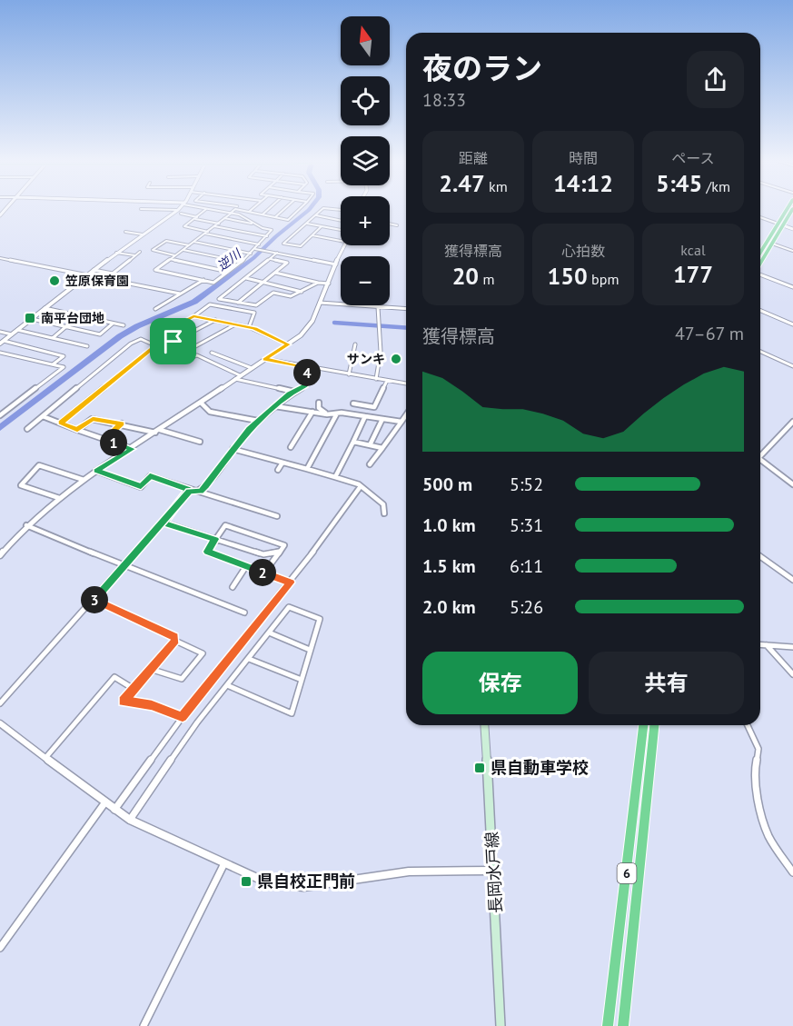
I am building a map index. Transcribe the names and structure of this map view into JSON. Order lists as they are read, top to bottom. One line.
{"streets":{"highway":["6"],"main road":["長岡水戸線"]},"water":["逆川"],"places":{"other":["笠原保育園","サンキ"],"transit":["南平台団地","県自動車学校","県自校正門前"]},"north":"top","page":{"map_buttons":["+","−"],"heading":["夜のラン","18:33"],"stats":[["距離","2.47 km"],["時間","14:12"],["ペース","5:45 /km"],["獲得標高","20 m"],["心拍数","150 bpm"],["kcal","177"]],"chart":["獲得標高","47–67 m"],"pins":["4","1","2","3"],"list":[{"name":"500 m","note":"5:52"},{"name":"1.0 km","note":"5:31"},{"name":"1.5 km","note":"6:11"},{"name":"2.0 km","note":"5:26"}],"buttons":["保存","共有"]}}
